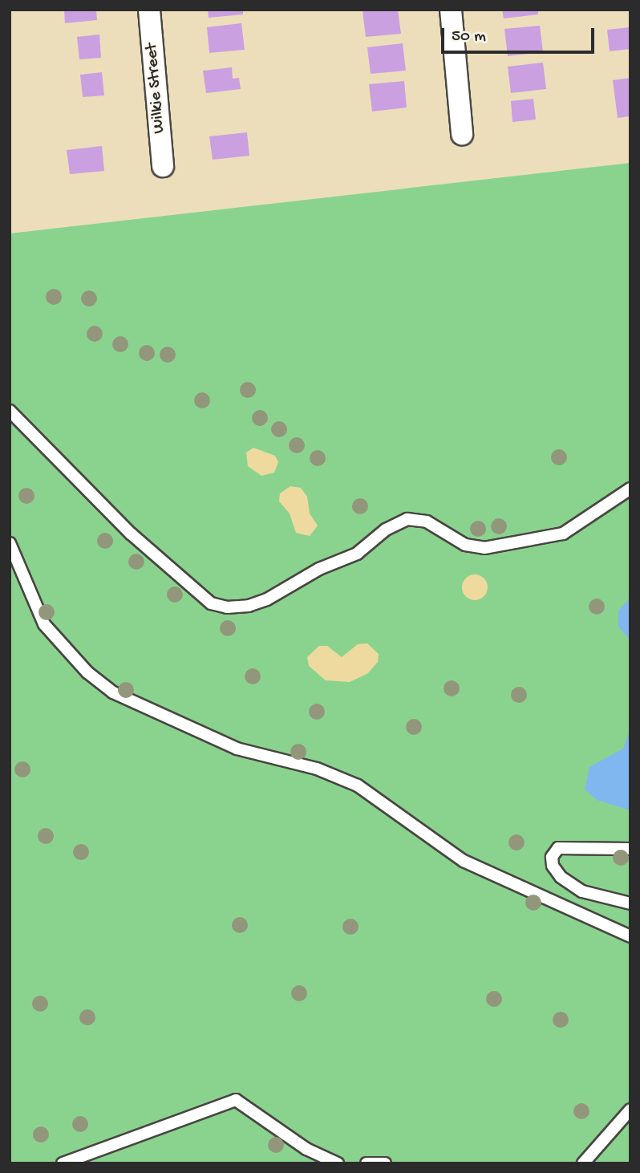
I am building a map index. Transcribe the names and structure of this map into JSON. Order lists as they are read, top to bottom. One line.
{"streets":{"street":["Wilkie Street"]},"scale_bar":"50 m"}
